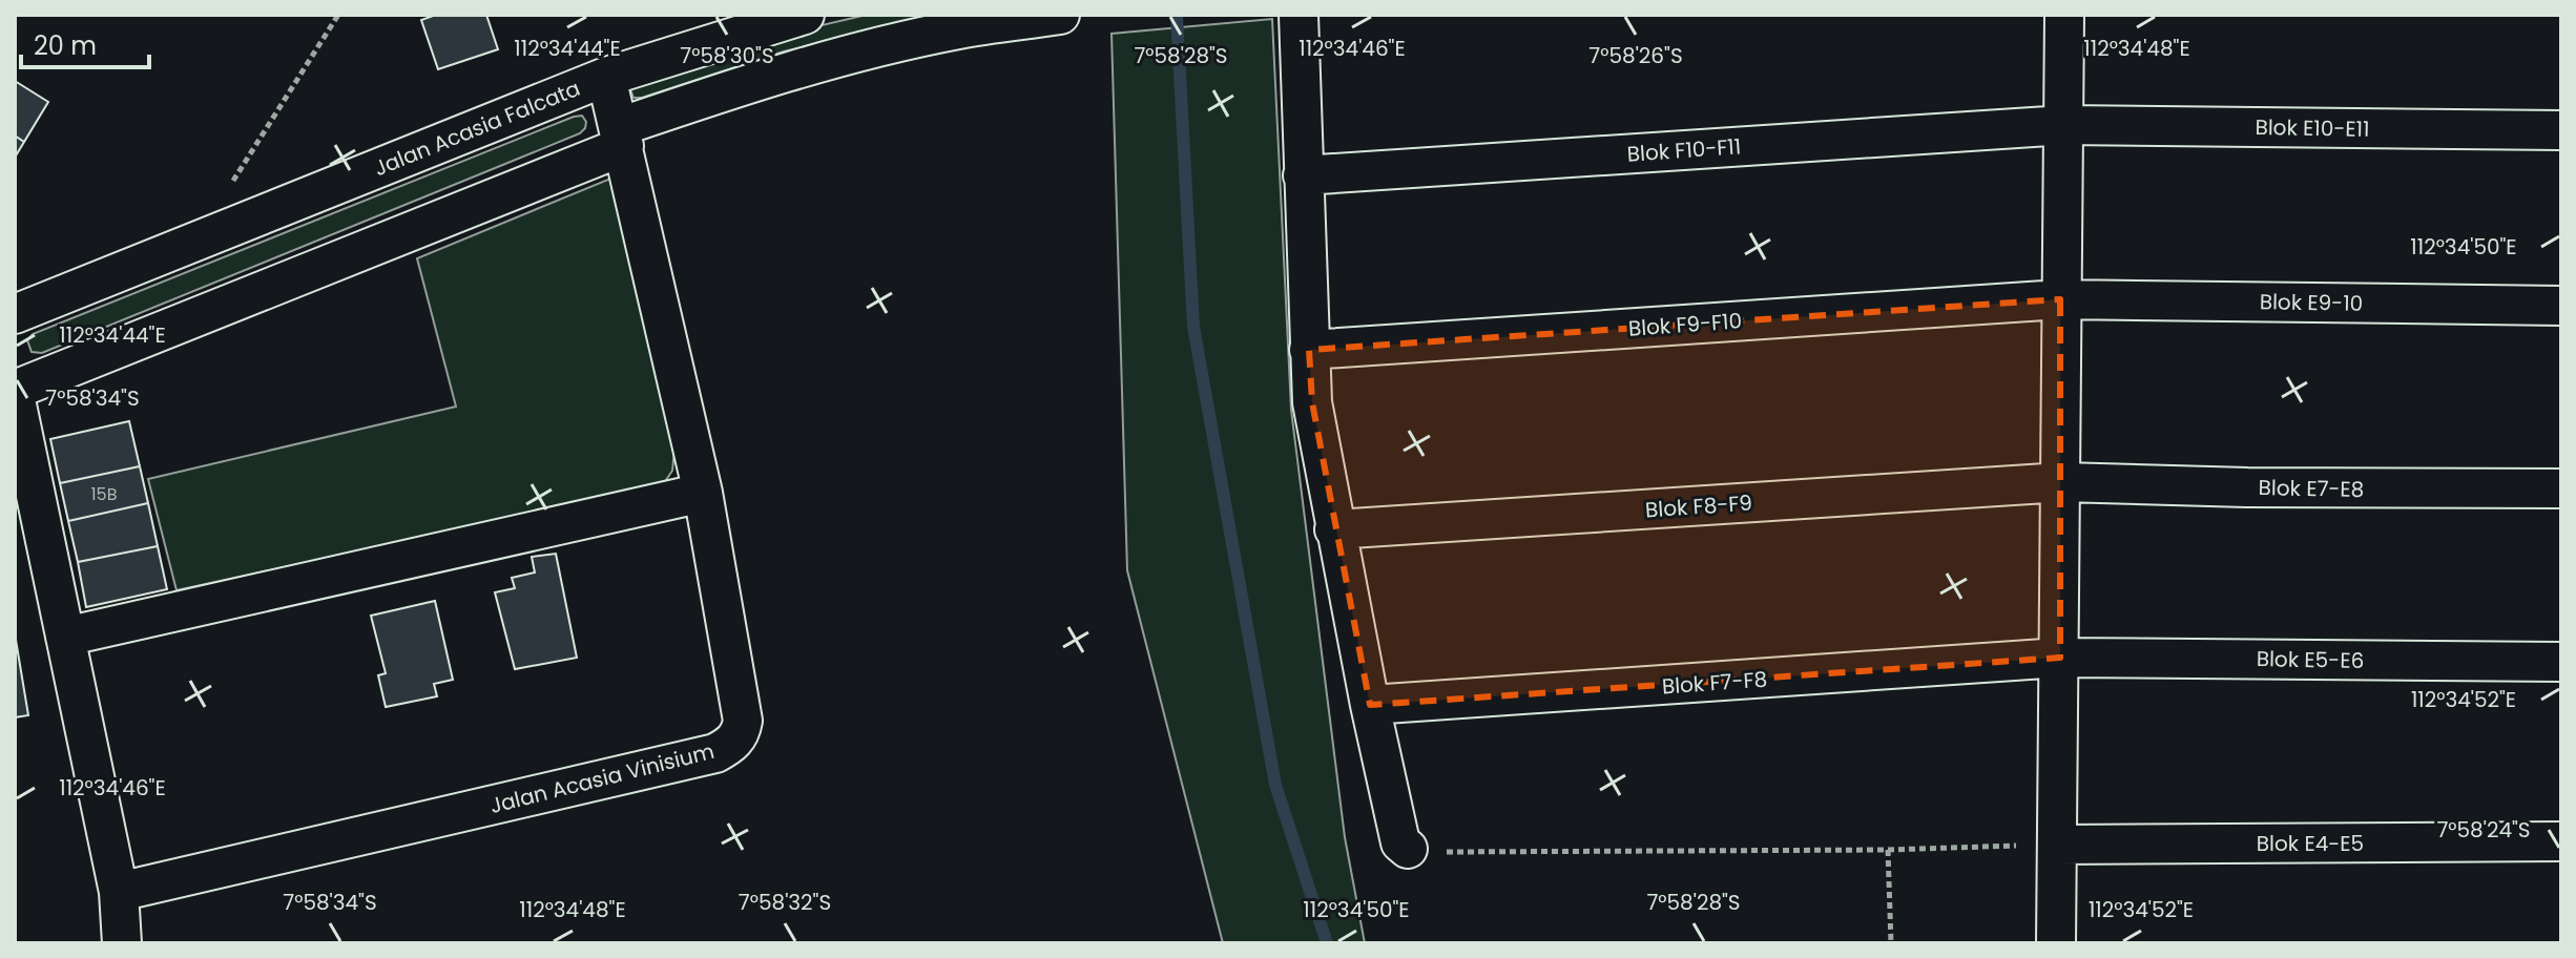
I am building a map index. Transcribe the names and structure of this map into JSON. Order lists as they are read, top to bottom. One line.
{"streets":{"street":["Jalan Acasia Falcata","Blok E10-E11","Blok F10-F11","Blok E9-10","Blok F9-F10","Blok E7-E8","Blok F8-F9","Blok E5-E6","Blok F7-F8","Jalan Acasia Vinisium","Blok E4-E5"]},"crossings":[["Jalan Acasia Falcata","Jalan Acasia Vinisium"],["Blok E10-E11","Blok F10-F11"],["Blok E9-10","Blok F9-F10"],["Blok E7-E8","Blok F8-F9"],["Blok E5-E6","Blok F7-F8"]],"house_numbers":["15B"],"scale_bar":"20 m","coordinates":["112°34'44\"E","112°34'46\"E","112°34'48\"E","7°58'30\"S","7°58'28\"S","7°58'26\"S","112°34'50\"E","7°58'34\"S","112°34'52\"E","7°58'24\"S","7°58'32\"S"]}
